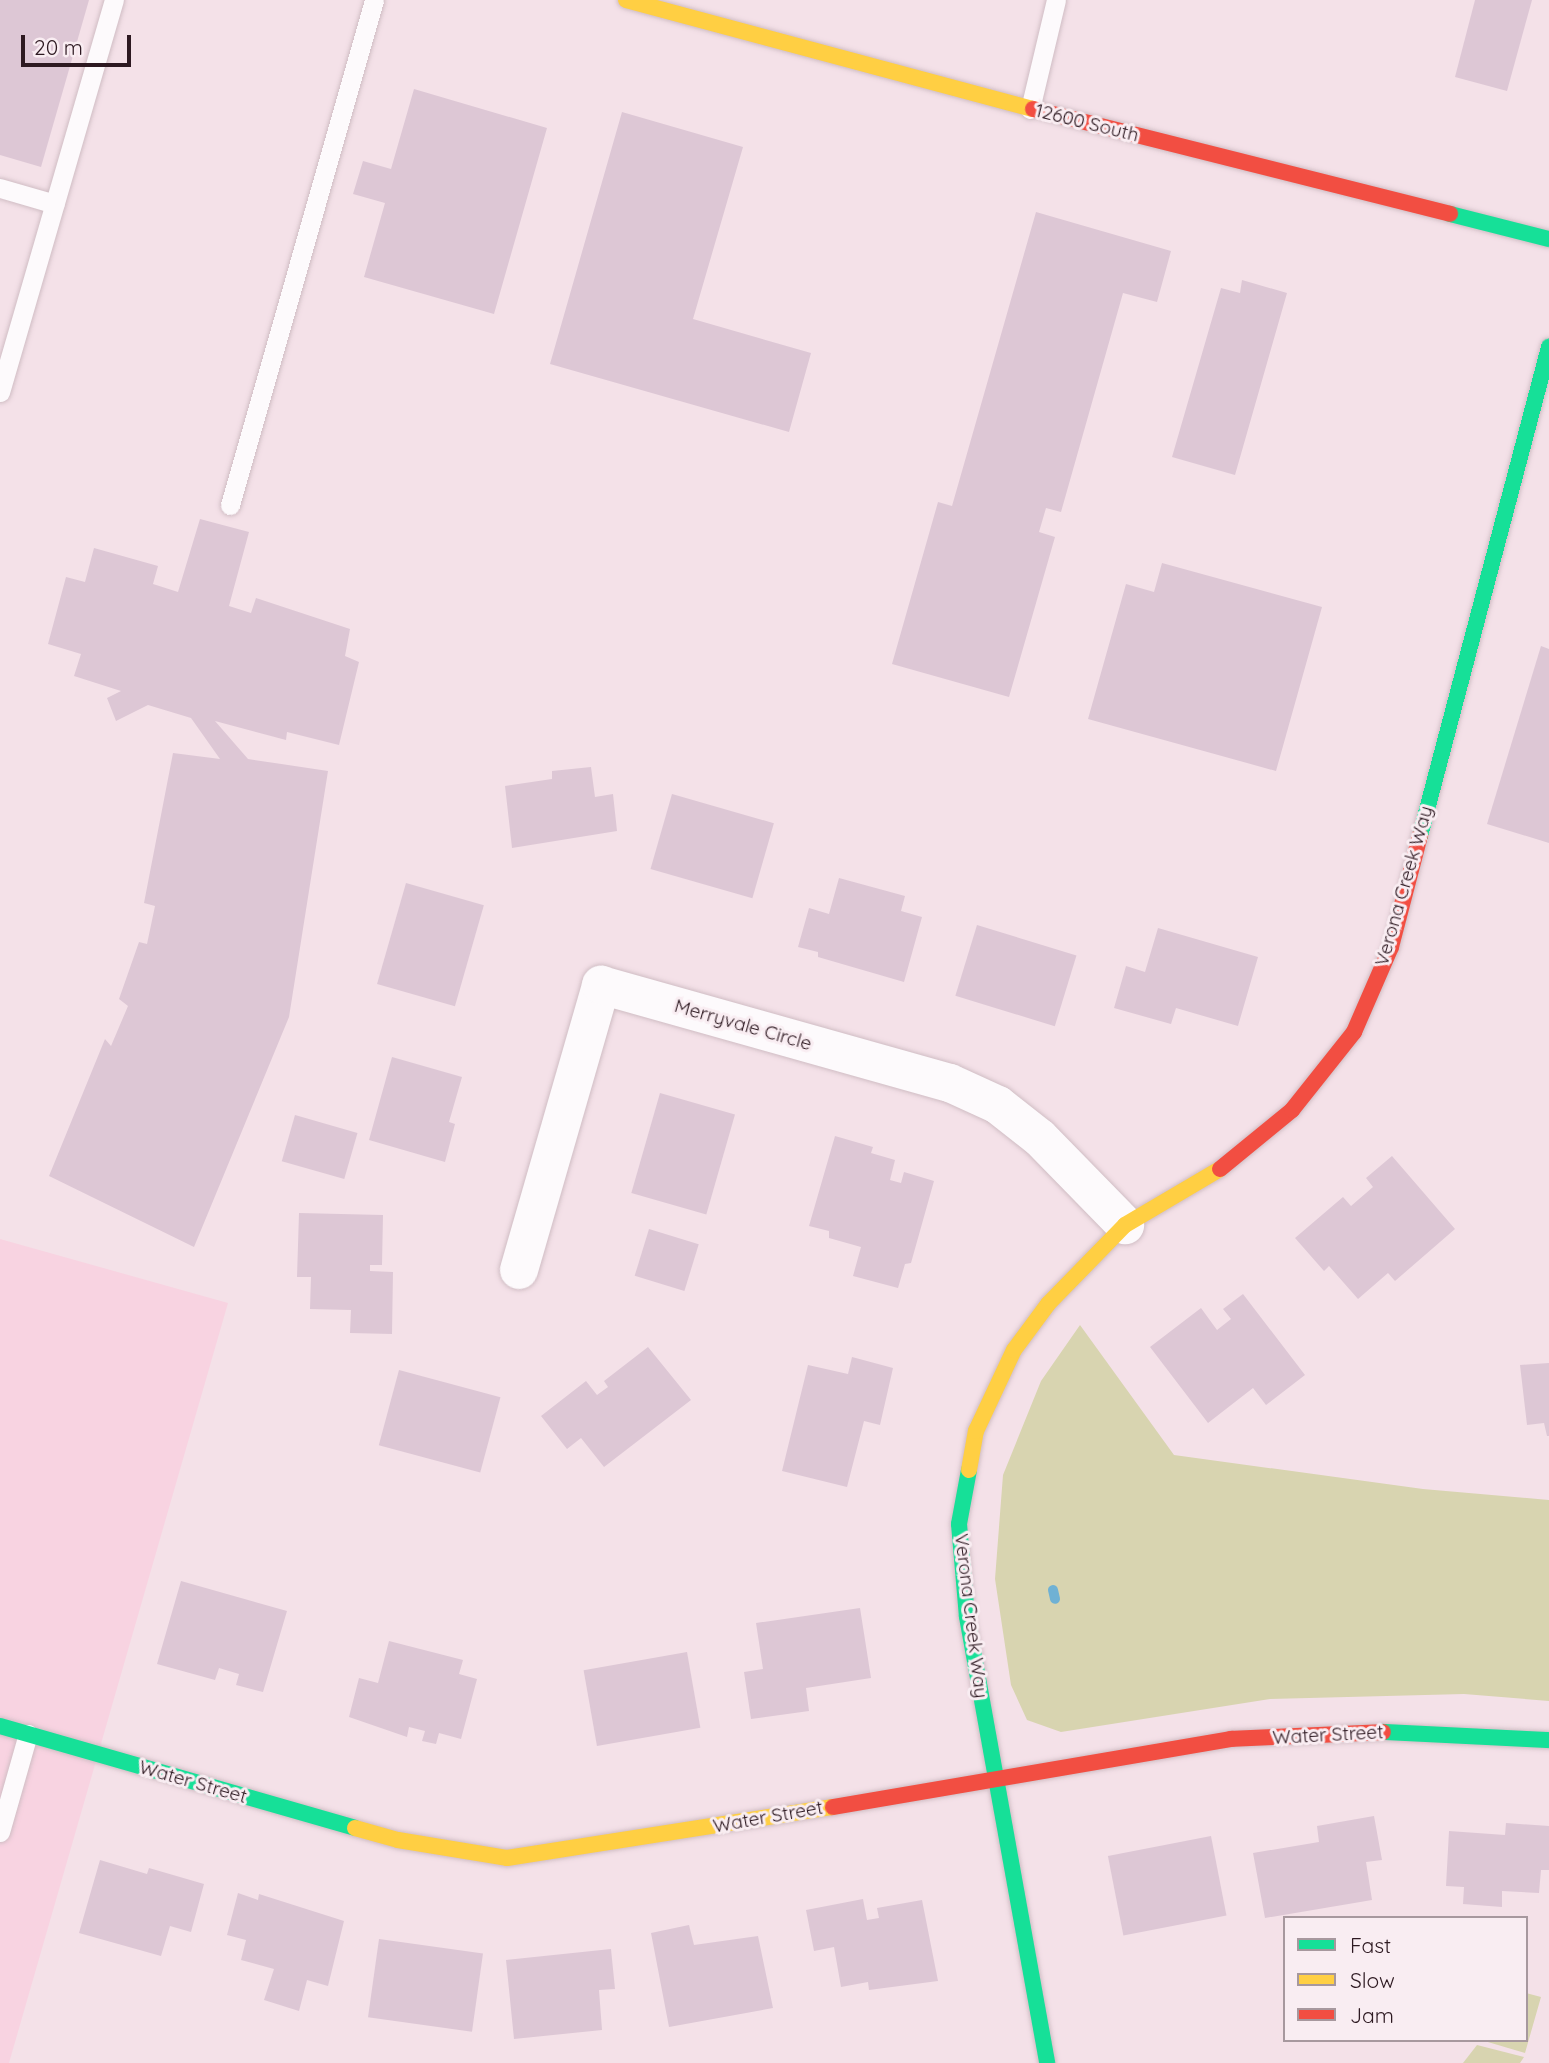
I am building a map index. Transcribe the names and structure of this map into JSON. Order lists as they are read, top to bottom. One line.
{"streets":{"street":["12600 South","Verona Creek Way","Merryvale Circle","Water Street"]},"crossings":[["Verona Creek Way","Merryvale Circle"],["Verona Creek Way","Water Street"]],"legend":["Fast","Slow","Jam"],"scale_bar":"20 m"}
